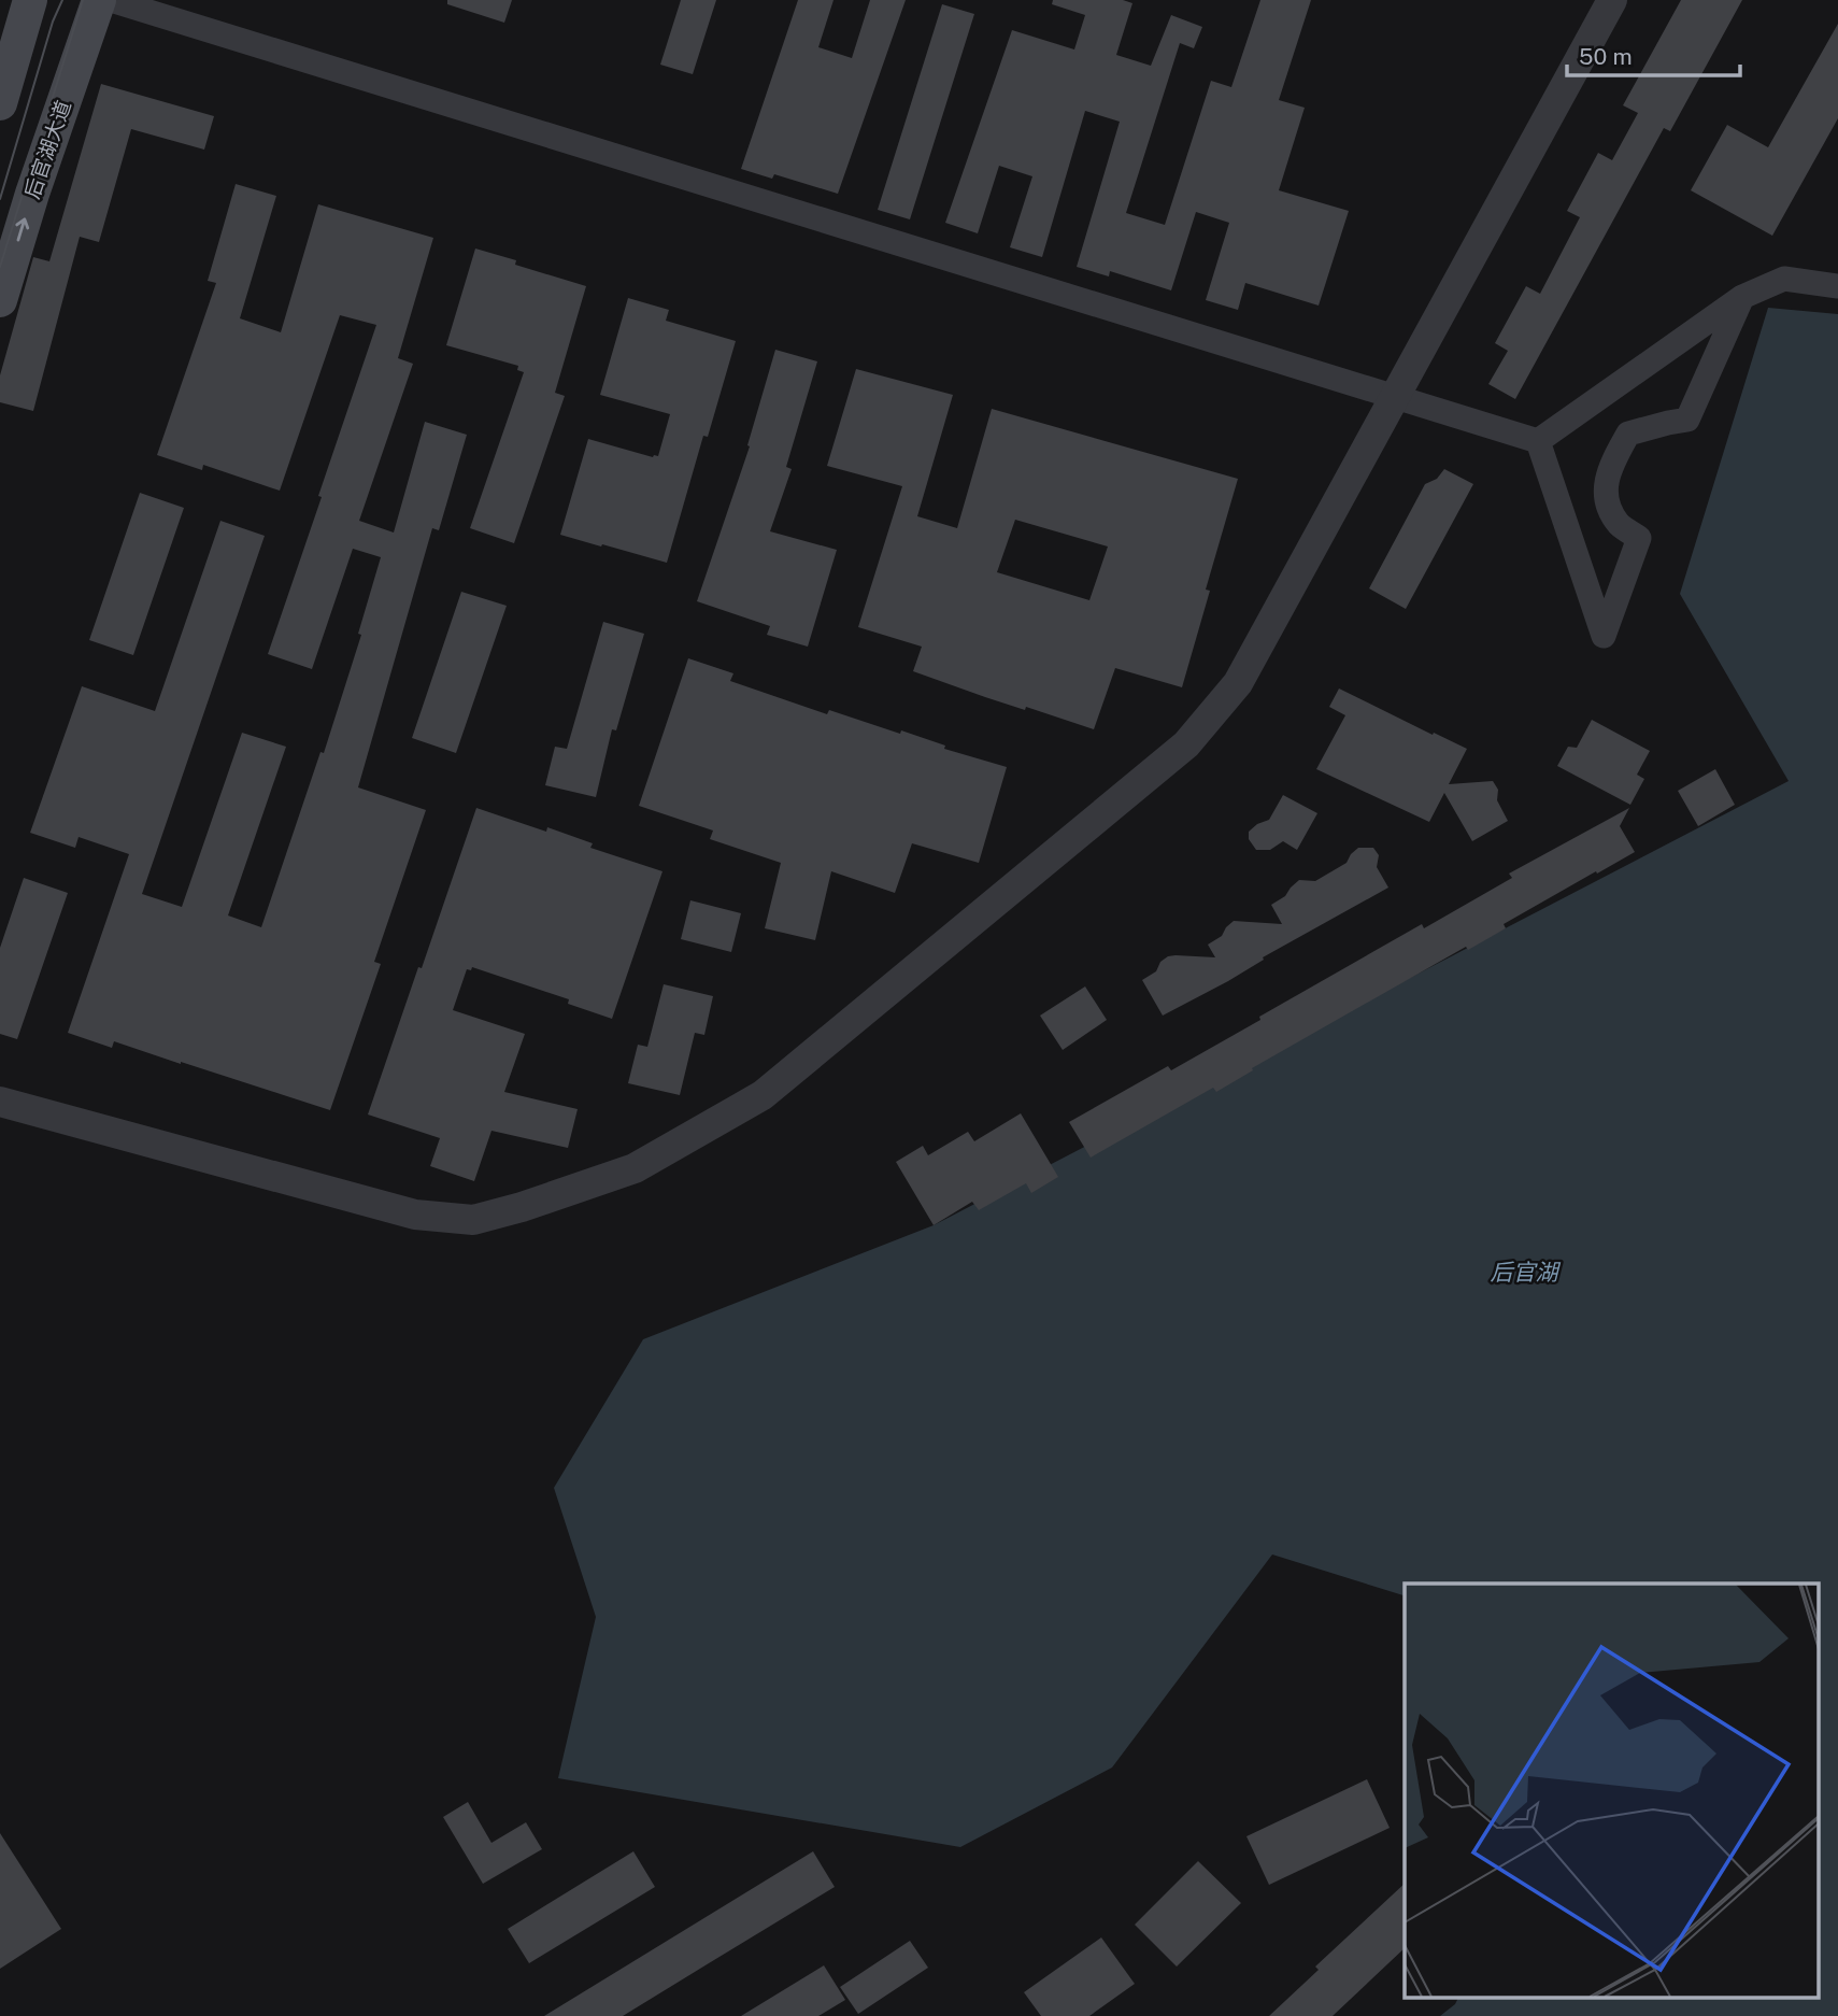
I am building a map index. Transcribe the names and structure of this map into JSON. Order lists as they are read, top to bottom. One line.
{"streets":{"main road":["后官湖大道"]},"water":["后官湖"],"scale_bar":"50 m"}
